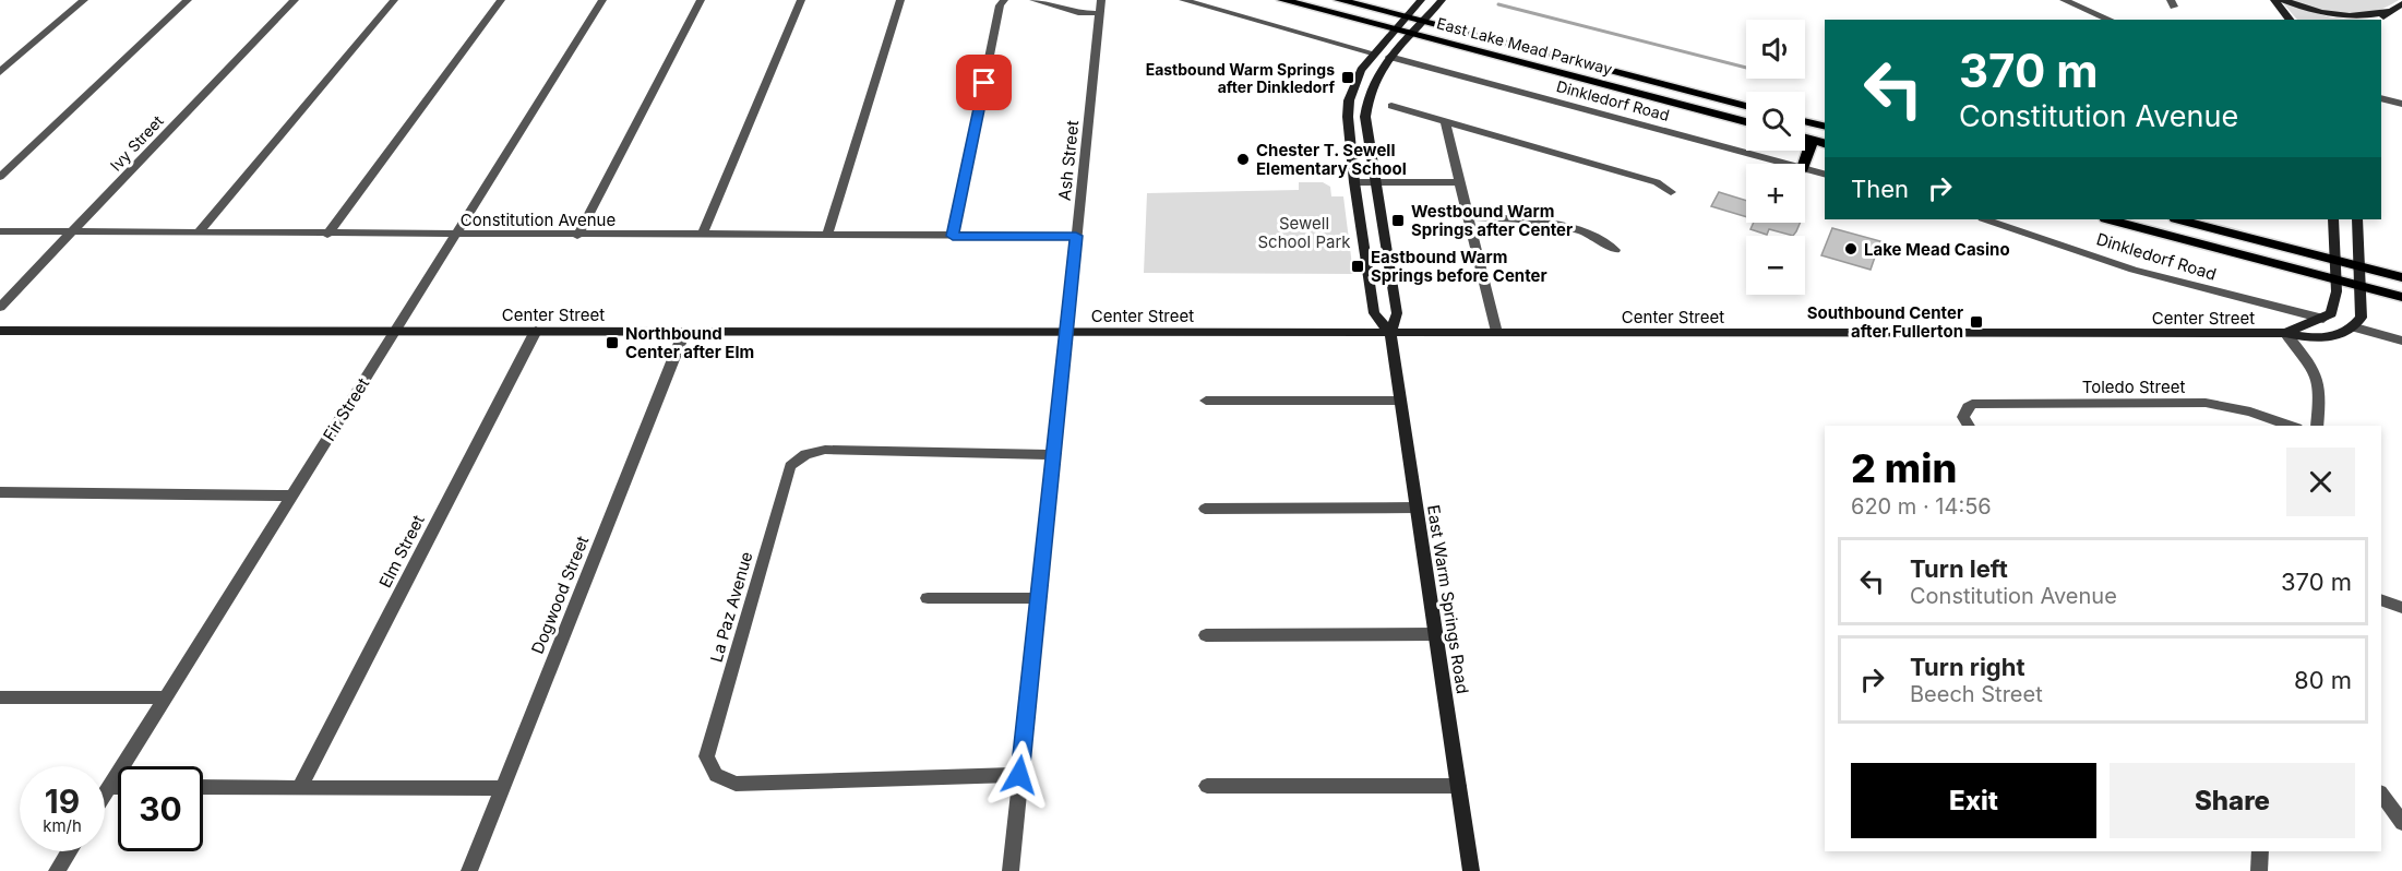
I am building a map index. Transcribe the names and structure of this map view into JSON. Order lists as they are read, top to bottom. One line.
{"streets":{"main road":["East Lake Mead Parkway"],"street":["Dinkledorf Road","Ivy Street","Ash Street","Constitution Avenue","Center Street","Toledo Street","Fir Street","Elm Street","Dogwood Street","East Warm Springs Road","La Paz Avenue"]},"crossings":[["East Lake Mead Parkway","East Warm Springs Road"],["Dinkledorf Road","Center Street"],["Dinkledorf Road","East Warm Springs Road"],["Ivy Street","Constitution Avenue"],["Ash Street","Constitution Avenue"],["Ash Street","Center Street"],["Ash Street","La Paz Avenue"],["Constitution Avenue","Fir Street"],["Center Street","Fir Street"],["Center Street","Elm Street"],["Center Street","Dogwood Street"],["Center Street","East Warm Springs Road"]],"parks":["Sewell School Park"],"places":{"transit":["Eastbound Warm Springs after Dinkledorf","Westbound Warm Springs after Center","Eastbound Warm Springs before Center","Southbound Center after Fullerton","Northbound Center after Elm"],"other":["Chester T. Sewell Elementary School","Lake Mead Casino"]},"page":{"map_buttons":["+","−"],"turn":["370 m","Constitution Avenue"],"then":"Then","heading":["2 min","620 m · 14:56"],"list":[{"name":"Turn left","note":"Constitution Avenue","value":"370 m"},{"name":"Turn right","note":"Beech Street","value":"80 m"}],"buttons":["Exit","Share"],"speed":"19 km/h","limit":"30"}}
